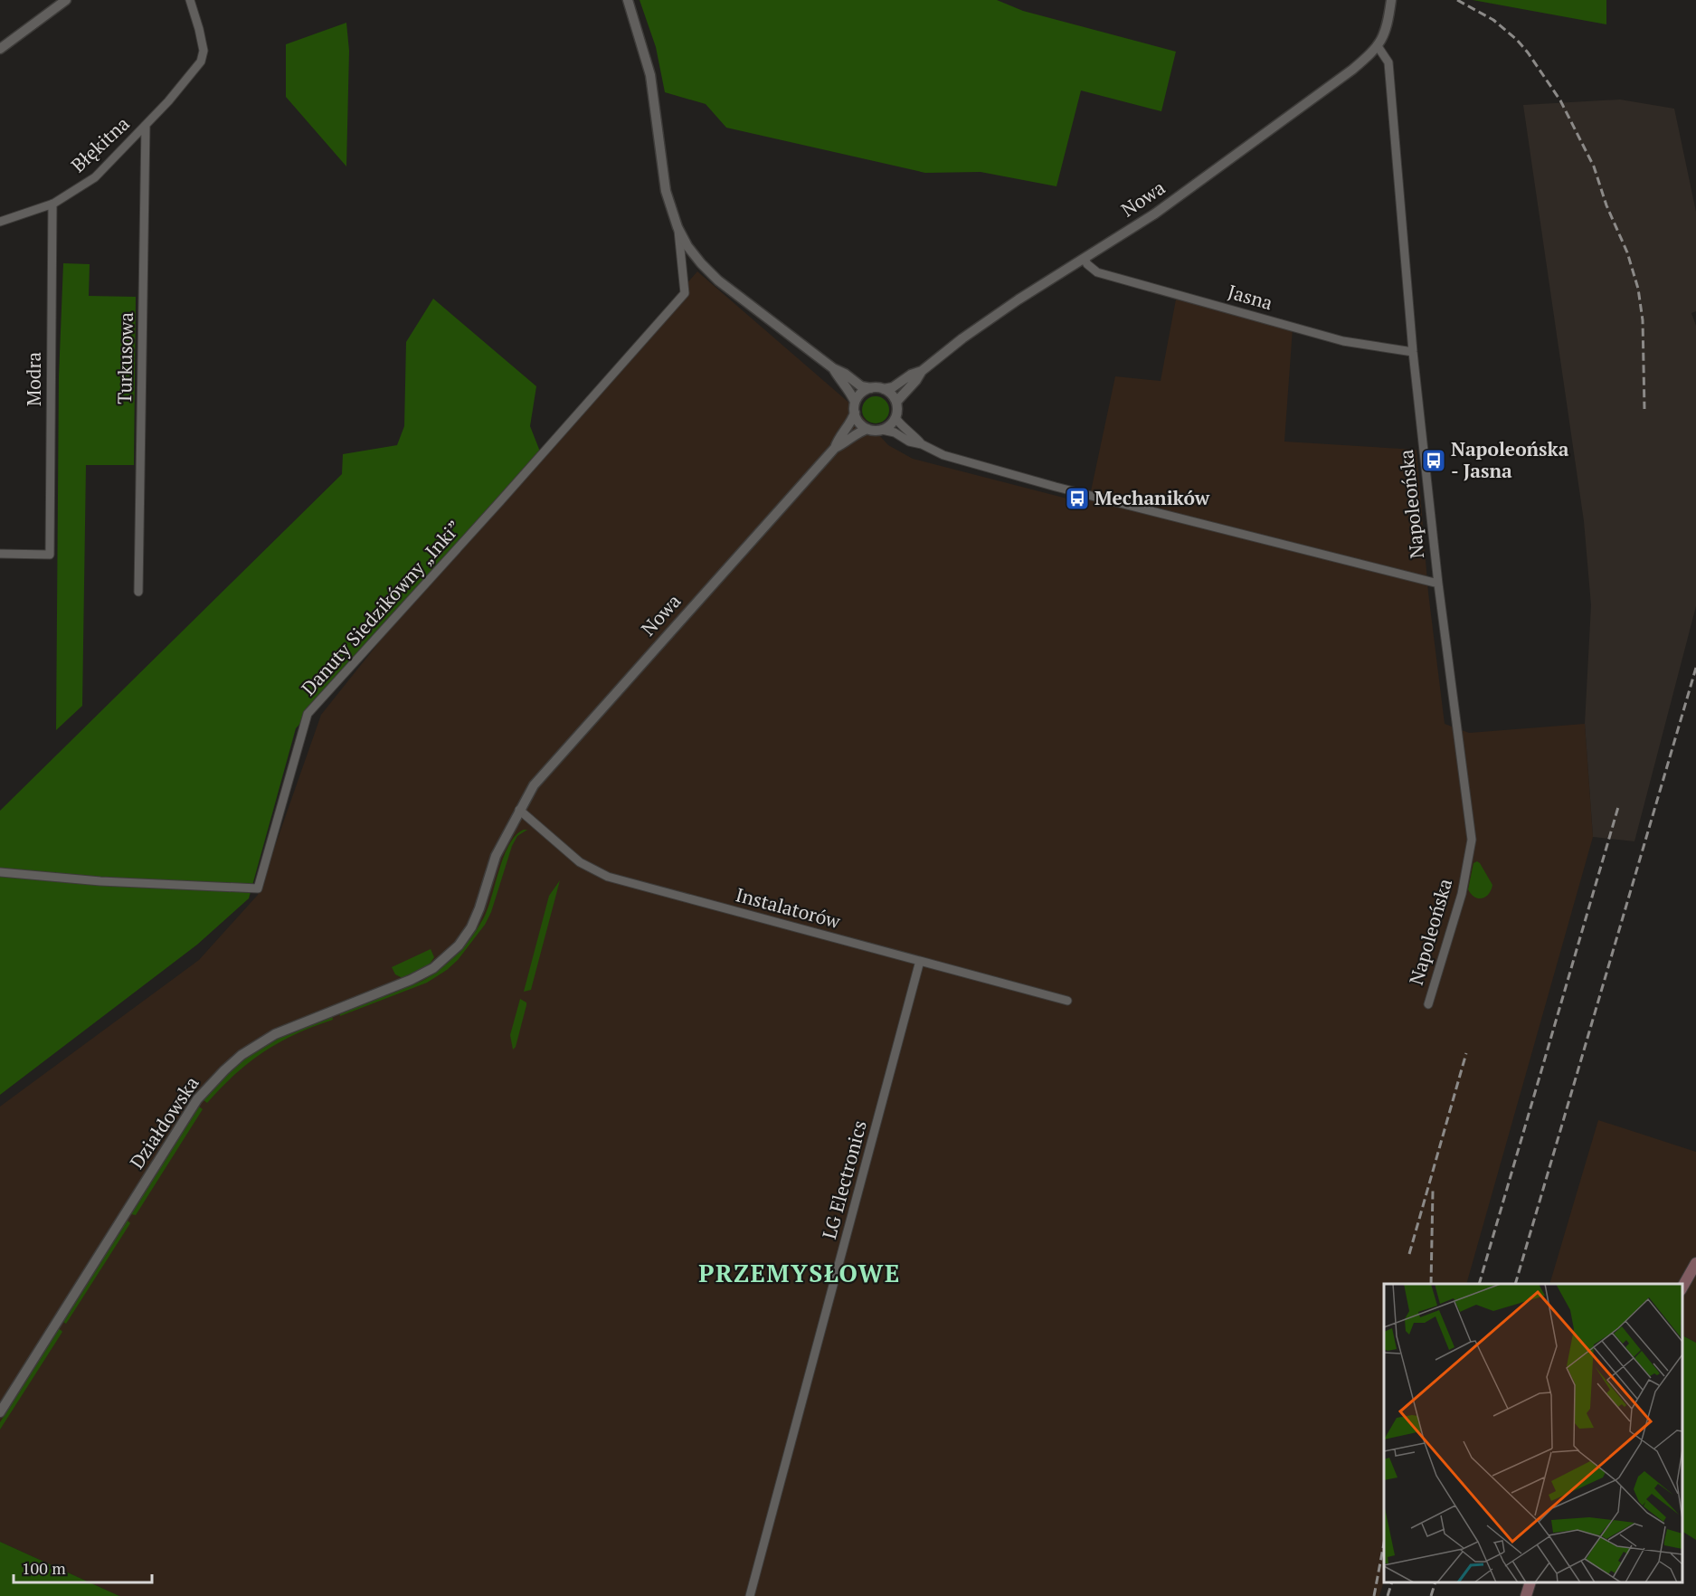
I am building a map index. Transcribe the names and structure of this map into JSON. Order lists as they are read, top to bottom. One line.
{"streets":{"street":["Błękitna","Nowa","Jasna","Turkusowa","Modra","Napoleońska","Danuty Siedzikówny „Inki”","Instalatorów","Działdowska","LG Electronics"]},"crossings":[["Błękitna","Turkusowa"],["Błękitna","Modra"],["Nowa","Jasna"],["Nowa","Napoleońska"],["Nowa","Instalatorów"],["Nowa","Działdowska"],["Jasna","Napoleońska"],["Instalatorów","Działdowska"],["Instalatorów","LG Electronics"]],"districts":["PRZEMYSŁOWE"],"places":{"bus stop":["Napoleońska - Jasna","Mechaników"]},"scale_bar":"100 m"}
